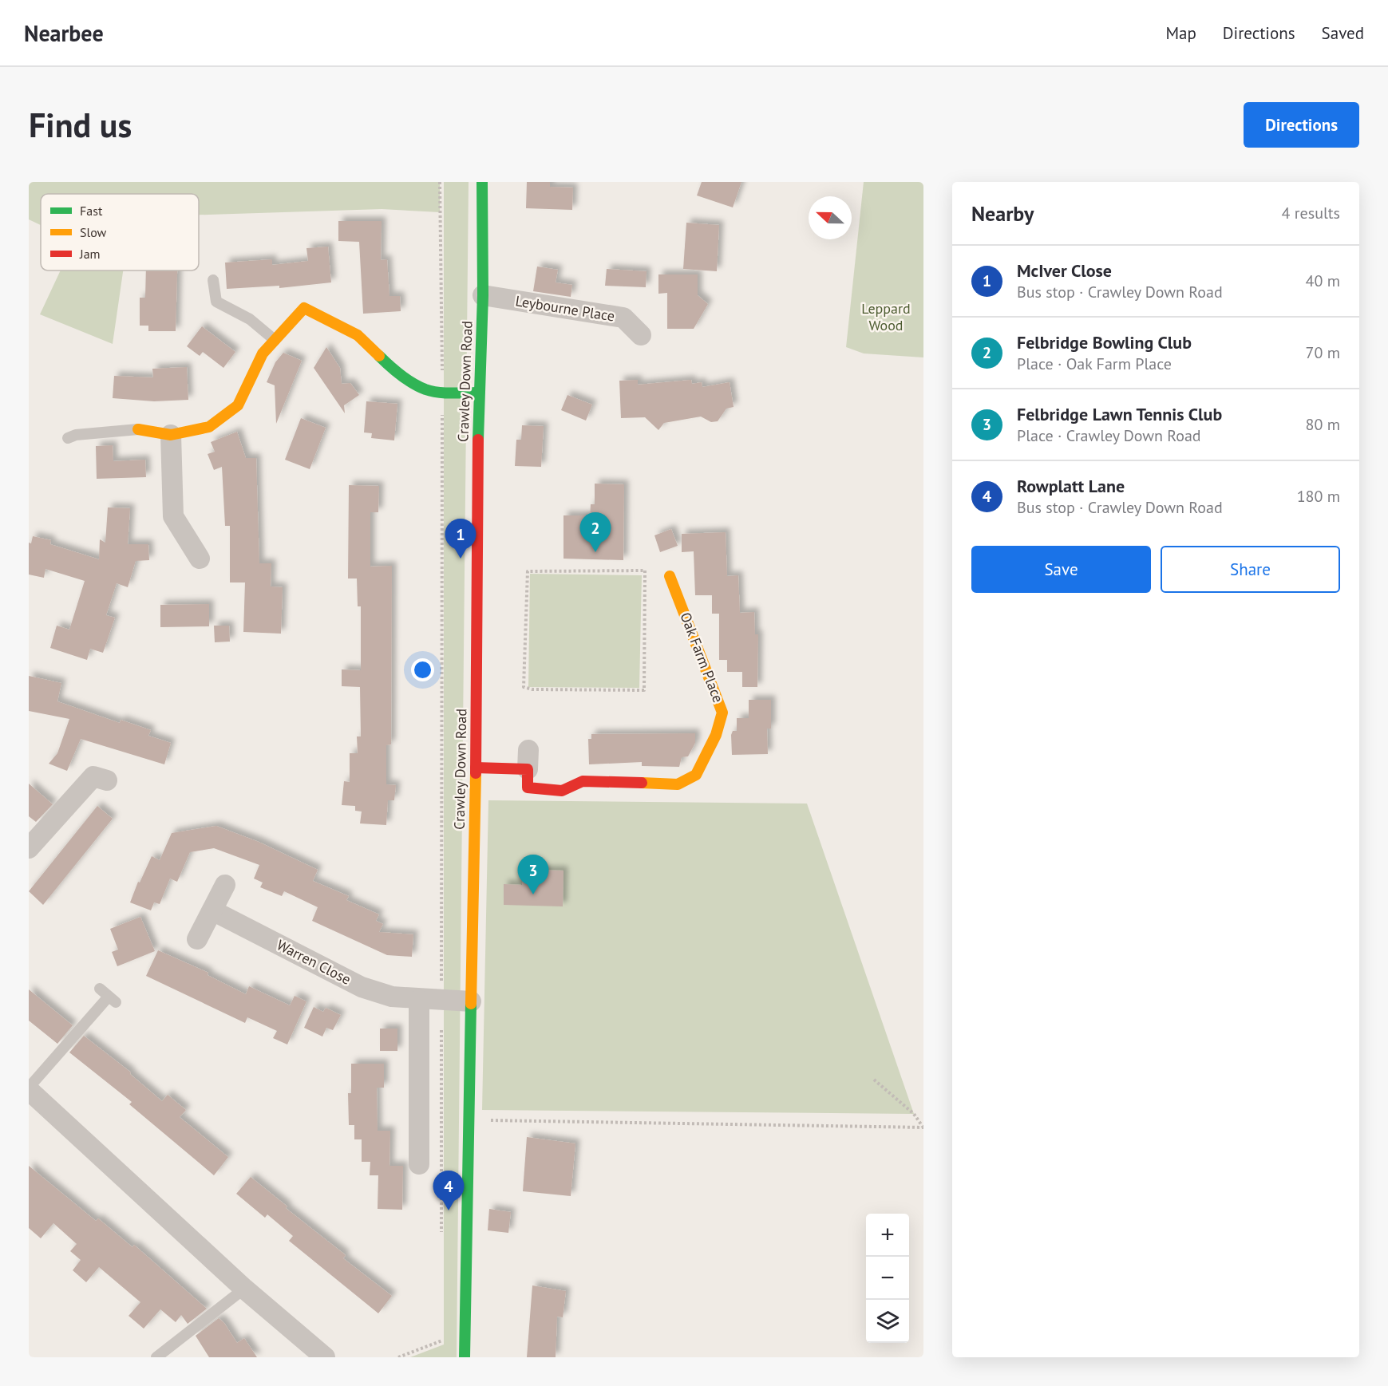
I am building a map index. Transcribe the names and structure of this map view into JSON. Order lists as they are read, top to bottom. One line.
{"streets":{"street":["Leybourne Place","Crawley Down Road","Oak Farm Place","Warren Close"]},"crossings":[["Leybourne Place","Crawley Down Road"],["Crawley Down Road","Oak Farm Place"],["Crawley Down Road","Warren Close"]],"parks":["Leppard Wood"],"legend":["Fast","Slow","Jam"],"north":"left","page":{"header":"Nearbee","nav":["Map","Directions","Saved"],"buttons":["Directions",["Save","Share"]],"title":"Find us","heading":["Nearby","4 results"],"list":[{"mark":"1","name":"McIver Close","note":"Bus stop · Crawley Down Road","value":"40 m"},{"mark":"2","name":"Felbridge Bowling Club","note":"Place · Oak Farm Place","value":"70 m"},{"mark":"3","name":"Felbridge Lawn Tennis Club","note":"Place · Crawley Down Road","value":"80 m"},{"mark":"4","name":"Rowplatt Lane","note":"Bus stop · Crawley Down Road","value":"180 m"}],"pins":["2","1","3","4"],"map_buttons":["+","−"]}}
